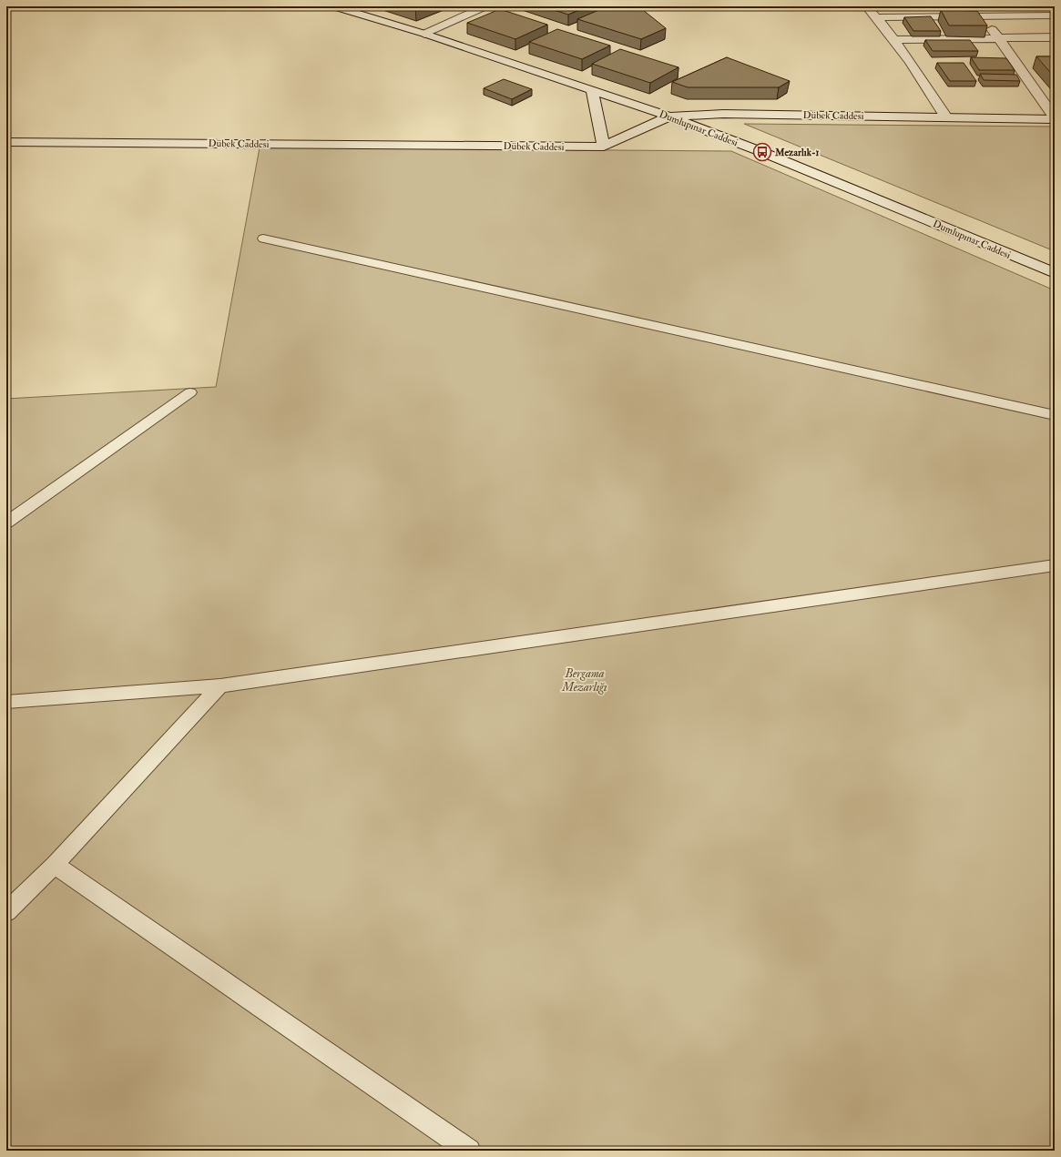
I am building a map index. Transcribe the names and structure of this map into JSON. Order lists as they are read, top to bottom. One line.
{"streets":{"street":["Dübek Caddesi","Dumlupınar Caddesi"]},"crossings":[["Dübek Caddesi","Dumlupınar Caddesi"]],"parks":["Bergama Mezarlığı"],"places":{"bus stop":["Mezarlık-1"]}}
